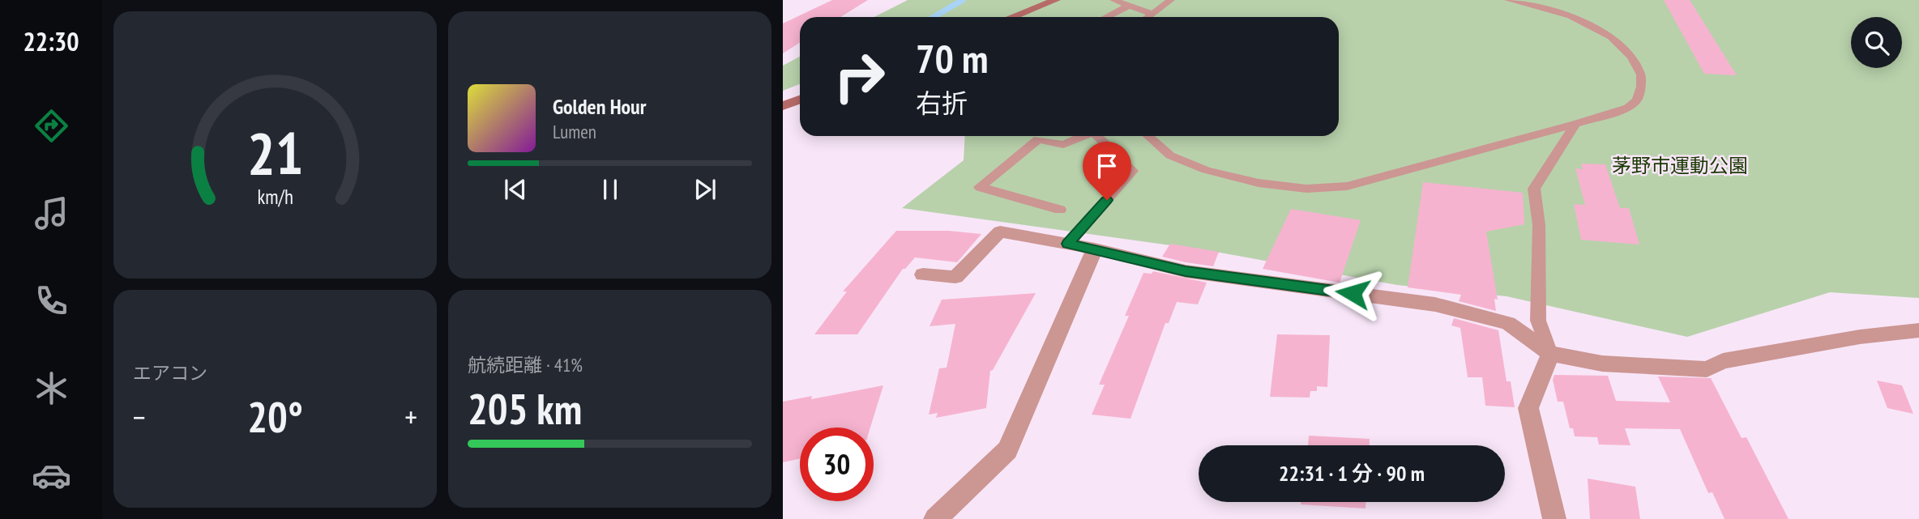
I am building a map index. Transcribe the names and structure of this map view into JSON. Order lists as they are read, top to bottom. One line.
{"parks":["茅野市運動公園"],"page":{"tabs":"22:30","turn":["70 m","右折"],"song":["Golden Hour","Lumen"],"tile":["エアコン",["航続距離 · 41%","205 km"]],"heat":["−","20°","+"],"limit":"30","trip":"22:31 · 1 分 · 90 m","gauge":["21","km/h"]}}
